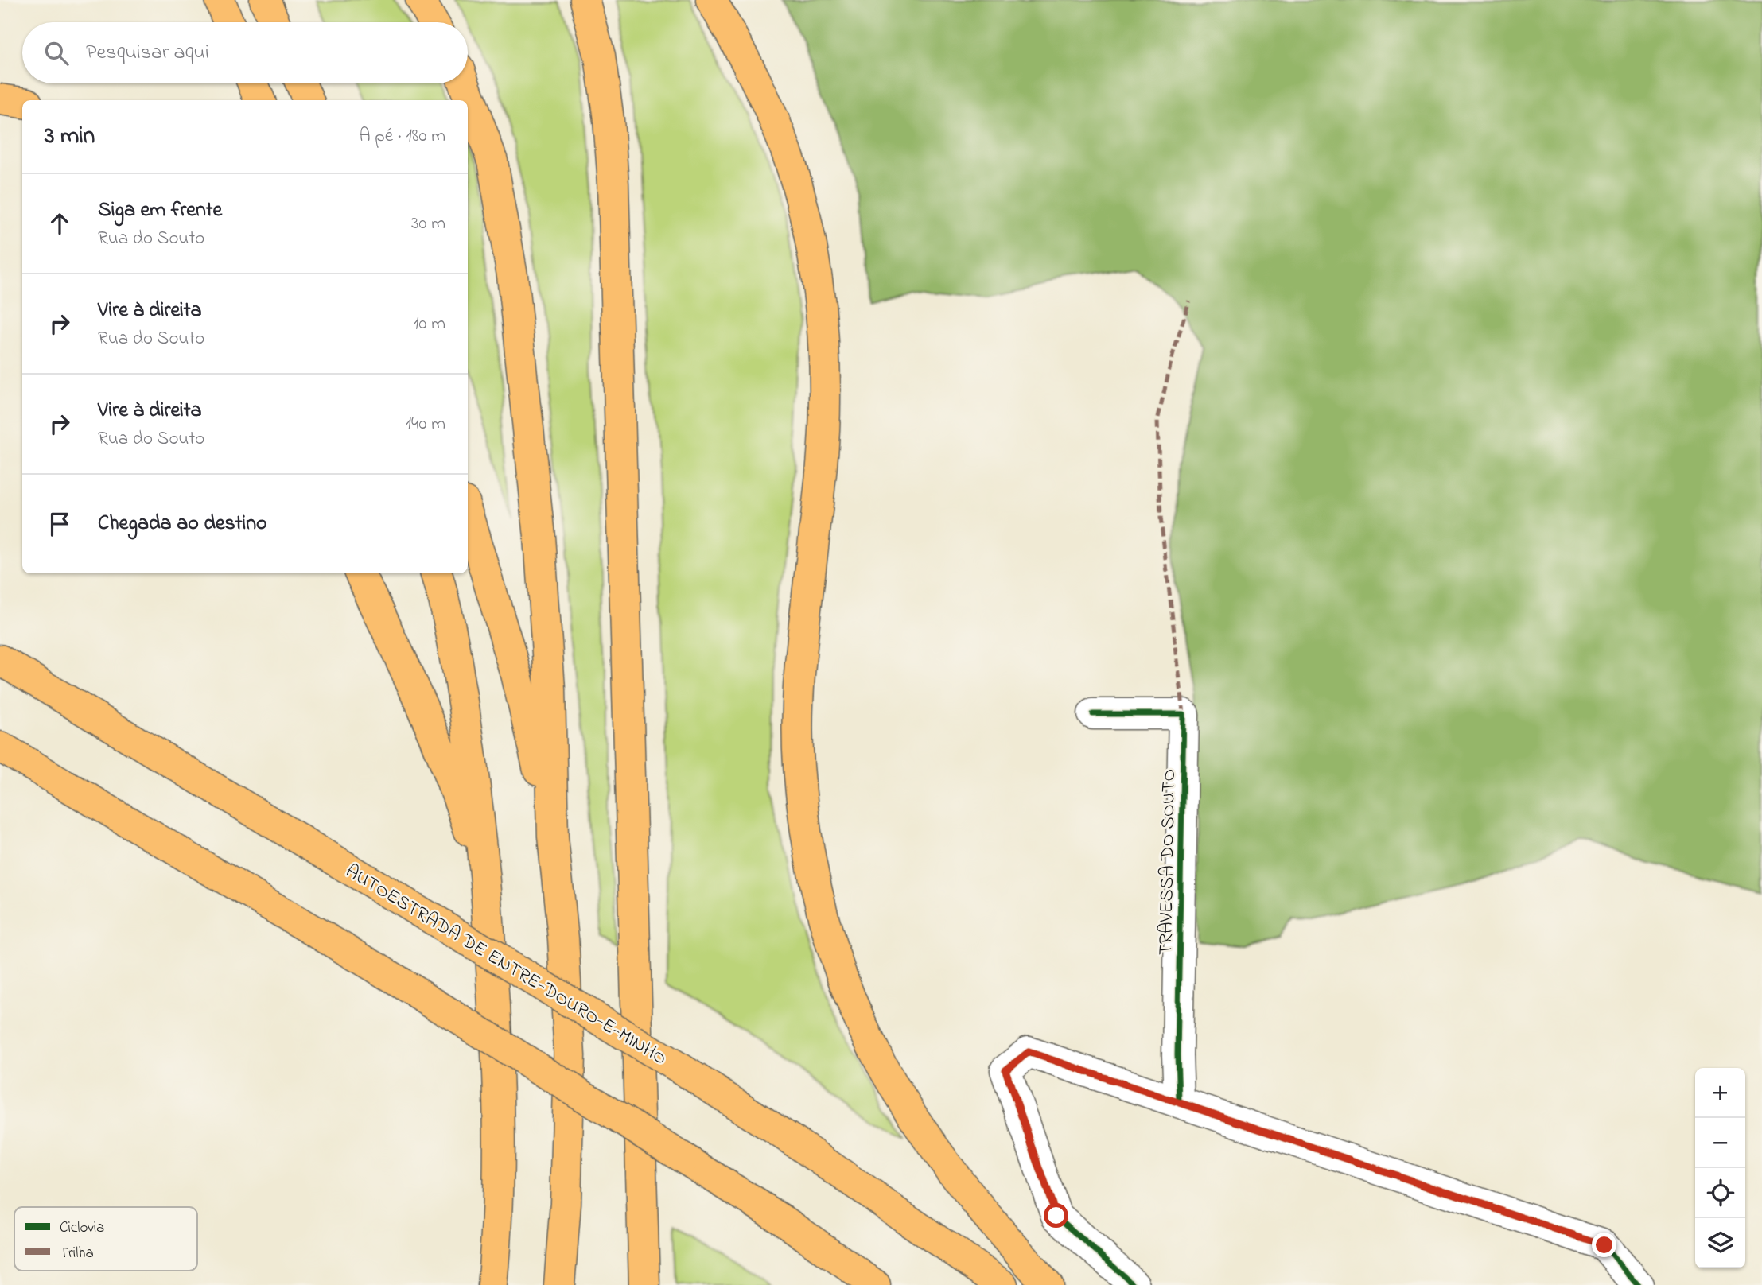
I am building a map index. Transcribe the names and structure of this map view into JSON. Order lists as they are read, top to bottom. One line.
{"streets":{"highway":["AUTOESTRADA DE ENTRE-DOURO-E-MINHO"],"street":["TRAVESSA DO SOUTO"]},"legend":["Ciclovia","Trilha"],"page":{"search":"Pesquisar aqui","heading":["3 min","A pé · 180 m"],"list":[["Siga em frente","Rua do Souto","30 m"],["Vire à direita","Rua do Souto","10 m"],["Vire à direita","Rua do Souto","140 m"],"Chegada ao destino"],"map_buttons":["+","−"]}}
